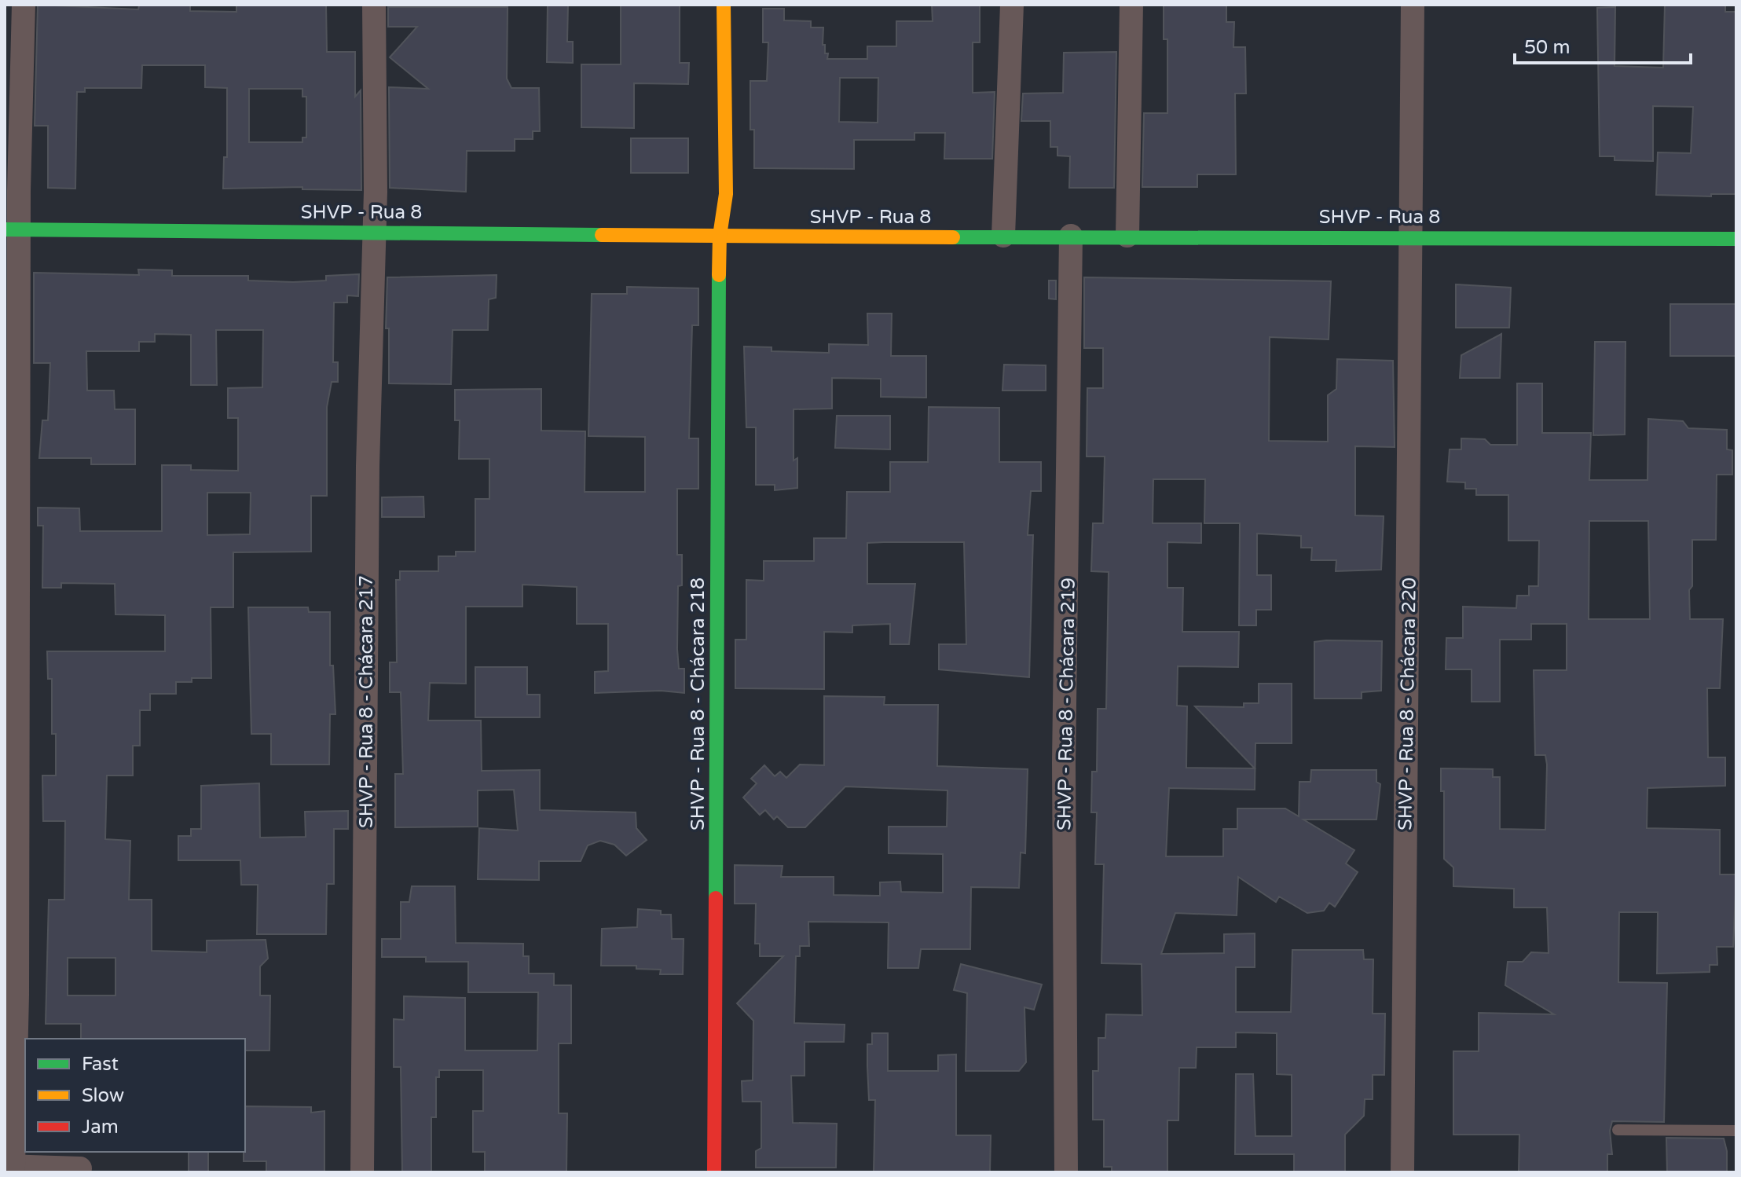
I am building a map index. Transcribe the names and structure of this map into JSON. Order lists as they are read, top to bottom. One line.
{"streets":{"street":["SHVP - Rua 8","SHVP - Rua 8 - Chácara 217","SHVP - Rua 8 - Chácara 218","SHVP - Rua 8 - Chácara 219","SHVP - Rua 8 - Chácara 220"]},"crossings":[["SHVP - Rua 8","SHVP - Rua 8 - Chácara 217"],["SHVP - Rua 8","SHVP - Rua 8 - Chácara 218"],["SHVP - Rua 8","SHVP - Rua 8 - Chácara 219"],["SHVP - Rua 8","SHVP - Rua 8 - Chácara 220"]],"legend":["Fast","Slow","Jam"],"scale_bar":"50 m"}
